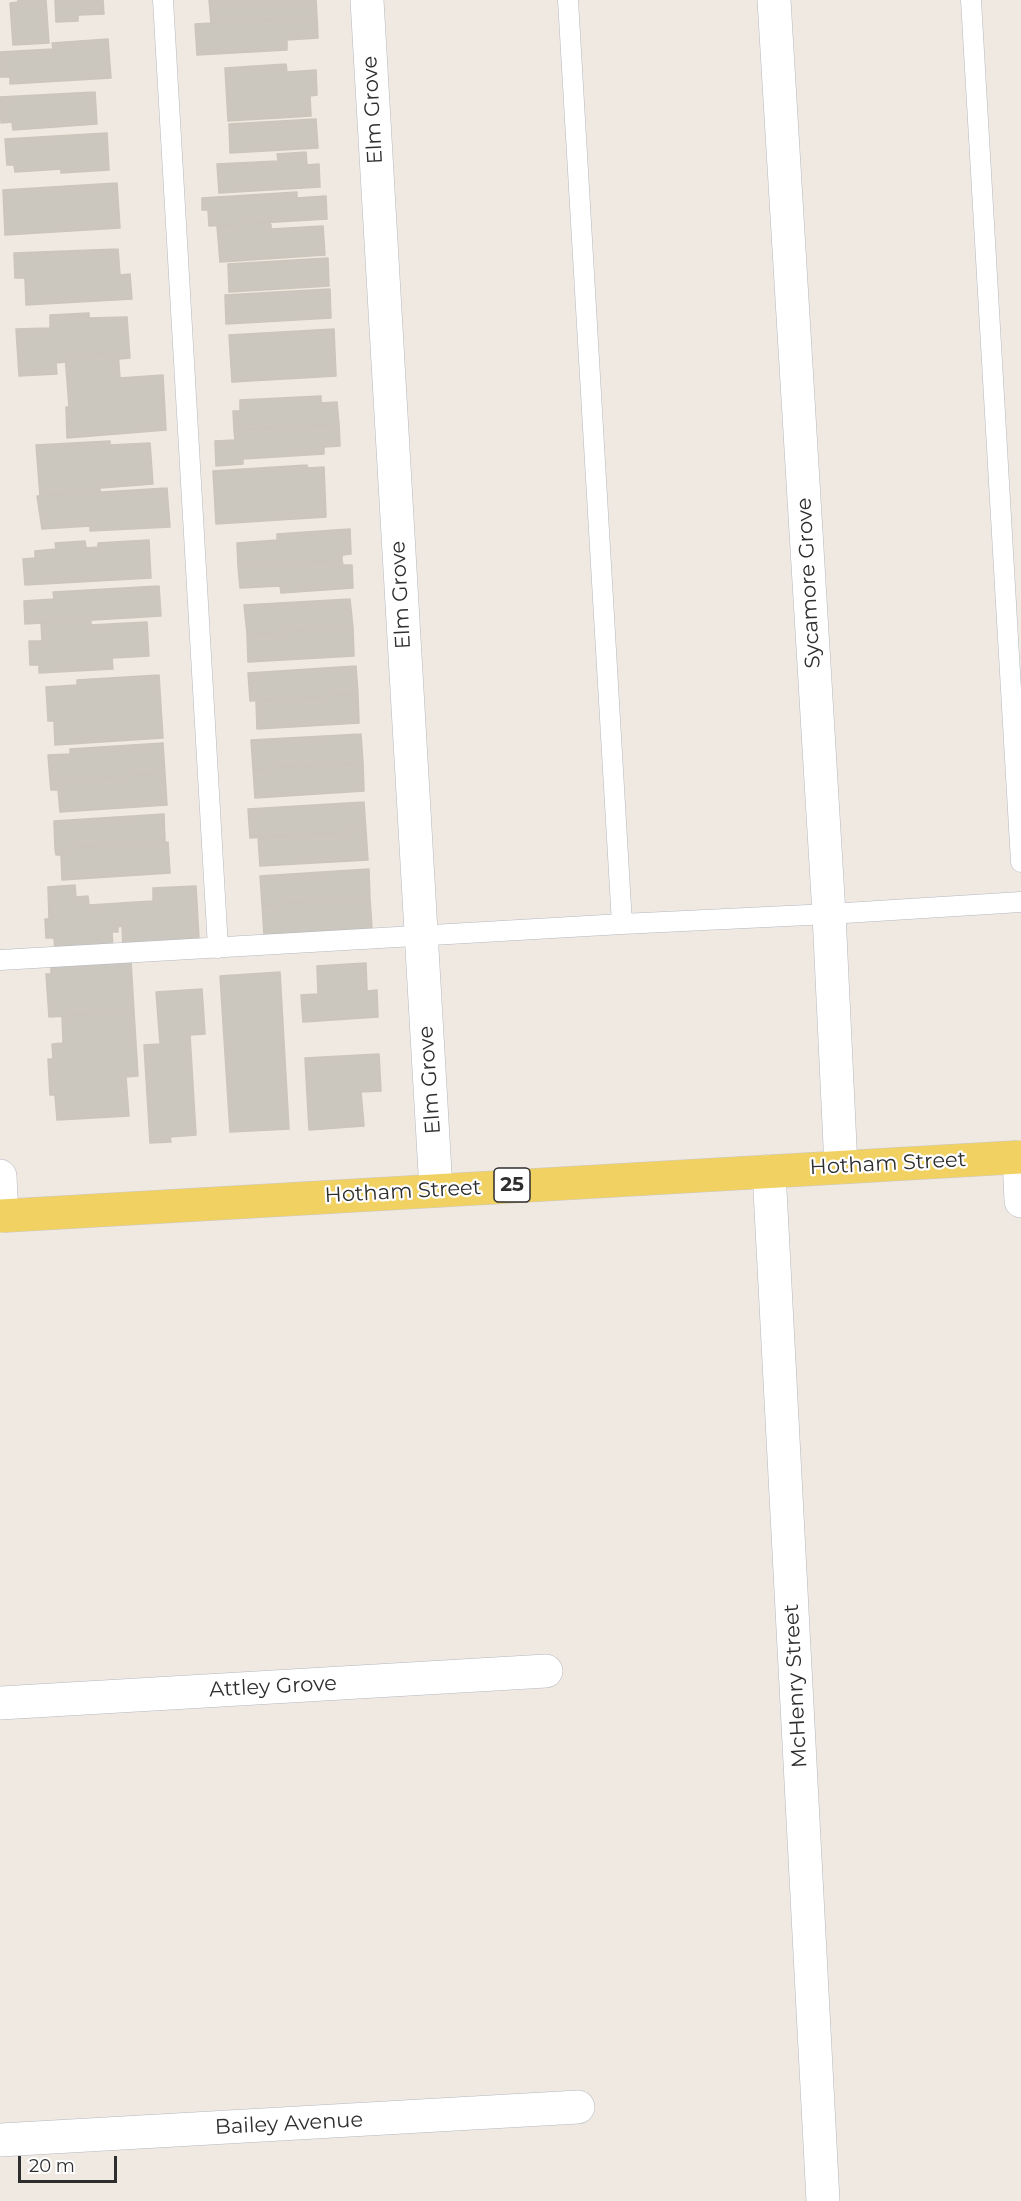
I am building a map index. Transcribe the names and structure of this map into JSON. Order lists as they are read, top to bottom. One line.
{"streets":{"main road":["Hotham Street","25"],"street":["Elm Grove","Sycamore Grove","McHenry Street","Attley Grove","Bailey Avenue"]},"crossings":[["Elm Grove","Hotham Street"],["Sycamore Grove","Hotham Street"],["Hotham Street","McHenry Street"]],"scale_bar":"20 m"}
